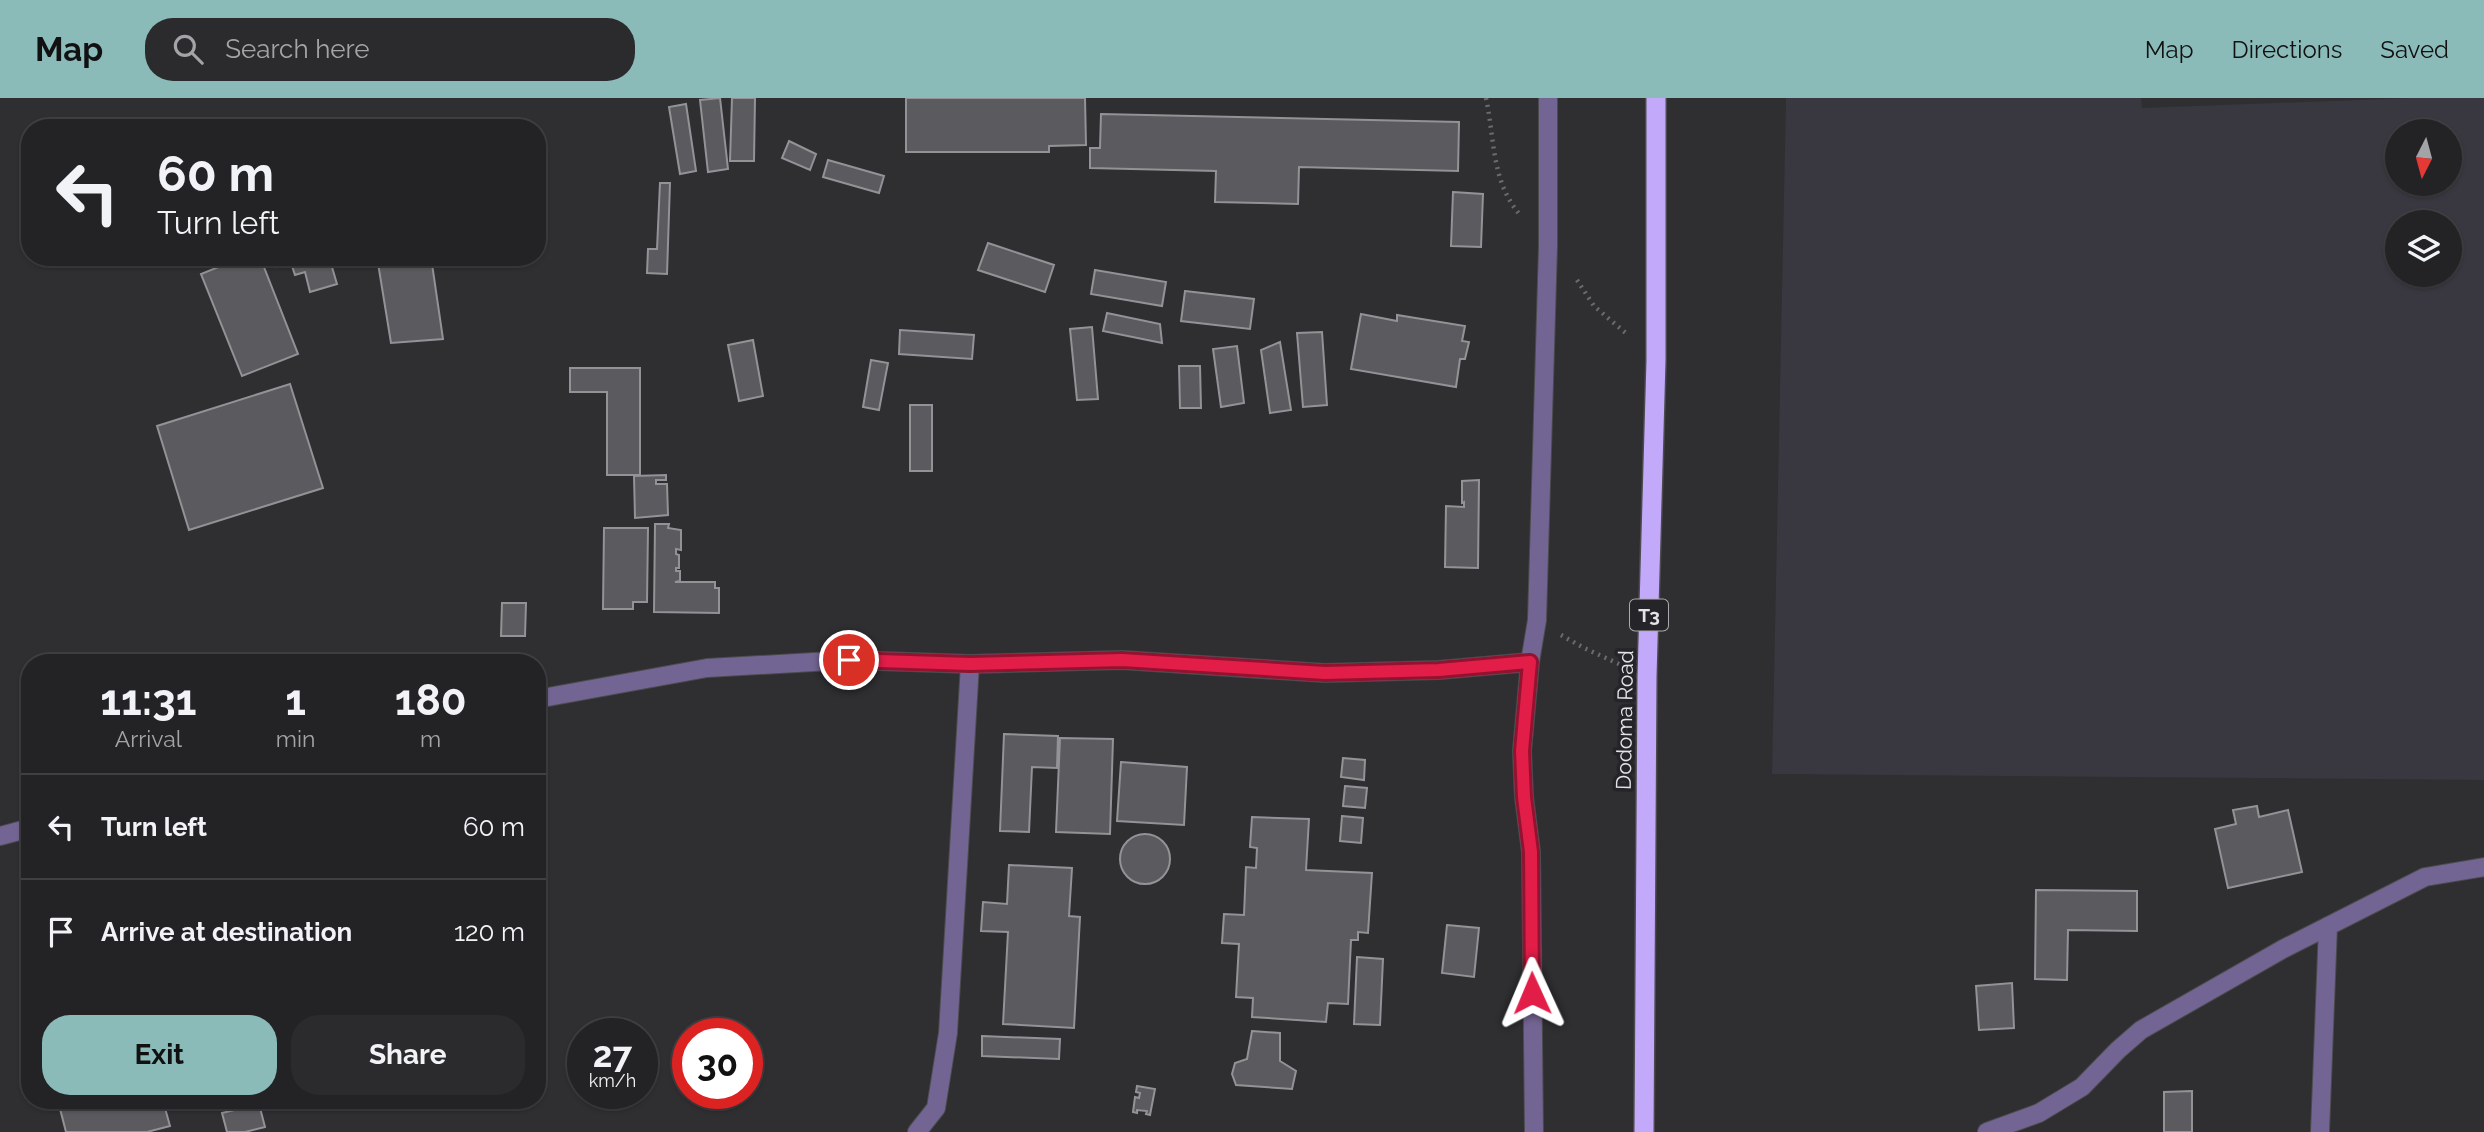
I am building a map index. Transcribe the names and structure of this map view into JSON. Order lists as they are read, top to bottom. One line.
{"streets":{"highway":["T3","Dodoma Road"]},"north":"bottom","page":{"header":"Map","search":"Search here","nav":["Map","Directions","Saved"],"turn":["60 m","Turn left"],"eta":["11:31","Arrival","1","min","180","m"],"list":[{"name":"Turn left","value":"60 m"},{"name":"Arrive at destination","value":"120 m"}],"buttons":["Exit","Share"],"speed":"27 km/h","limit":"30"}}
